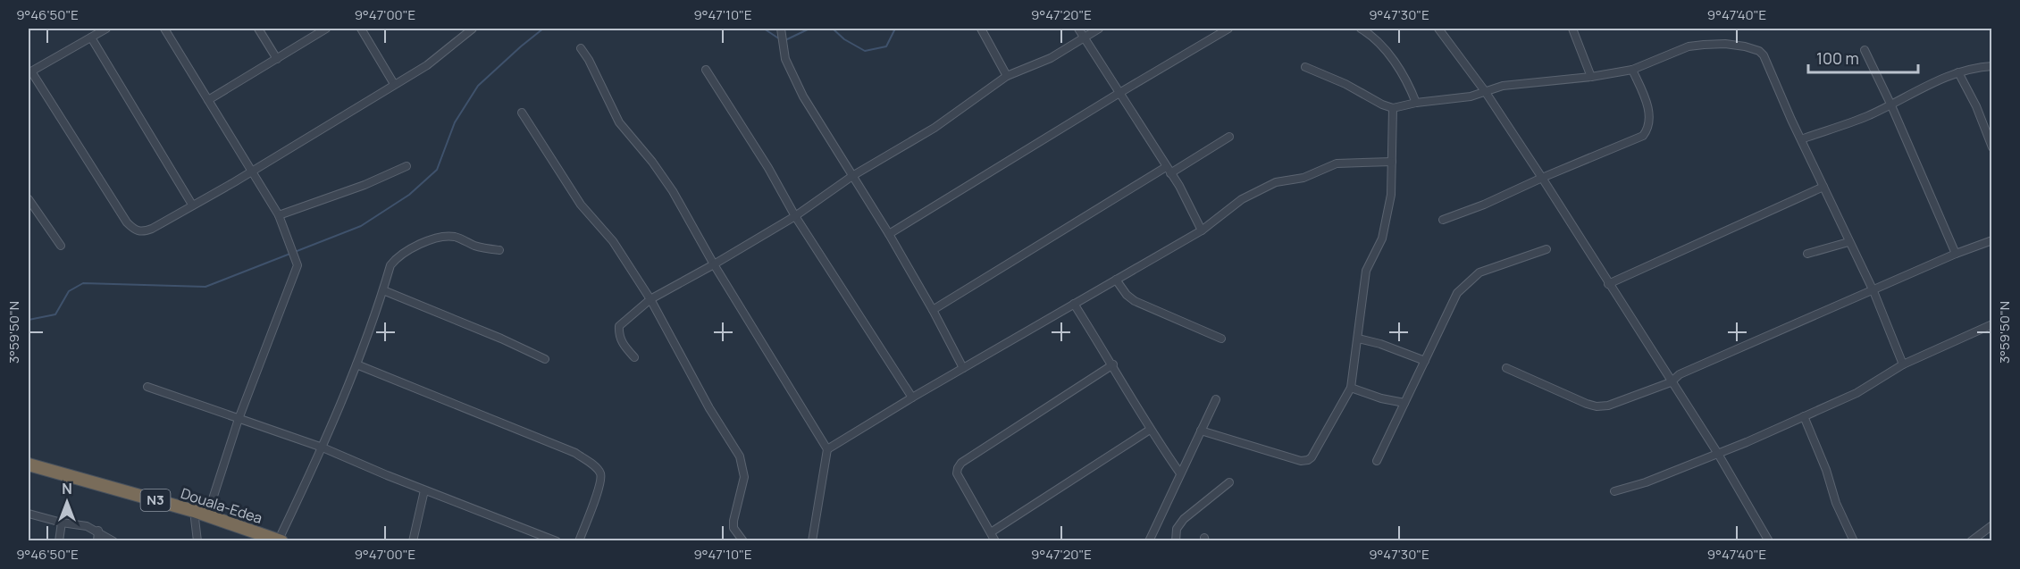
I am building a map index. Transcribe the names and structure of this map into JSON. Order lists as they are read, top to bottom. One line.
{"streets":{"highway":["N3","Douala-Edea"]},"scale_bar":"100 m","north":"top","coordinates":["9°46'50\"E","9°47'00\"E","9°47'10\"E","9°47'20\"E","9°47'30\"E","9°47'40\"E","3°59'50\"N"]}
